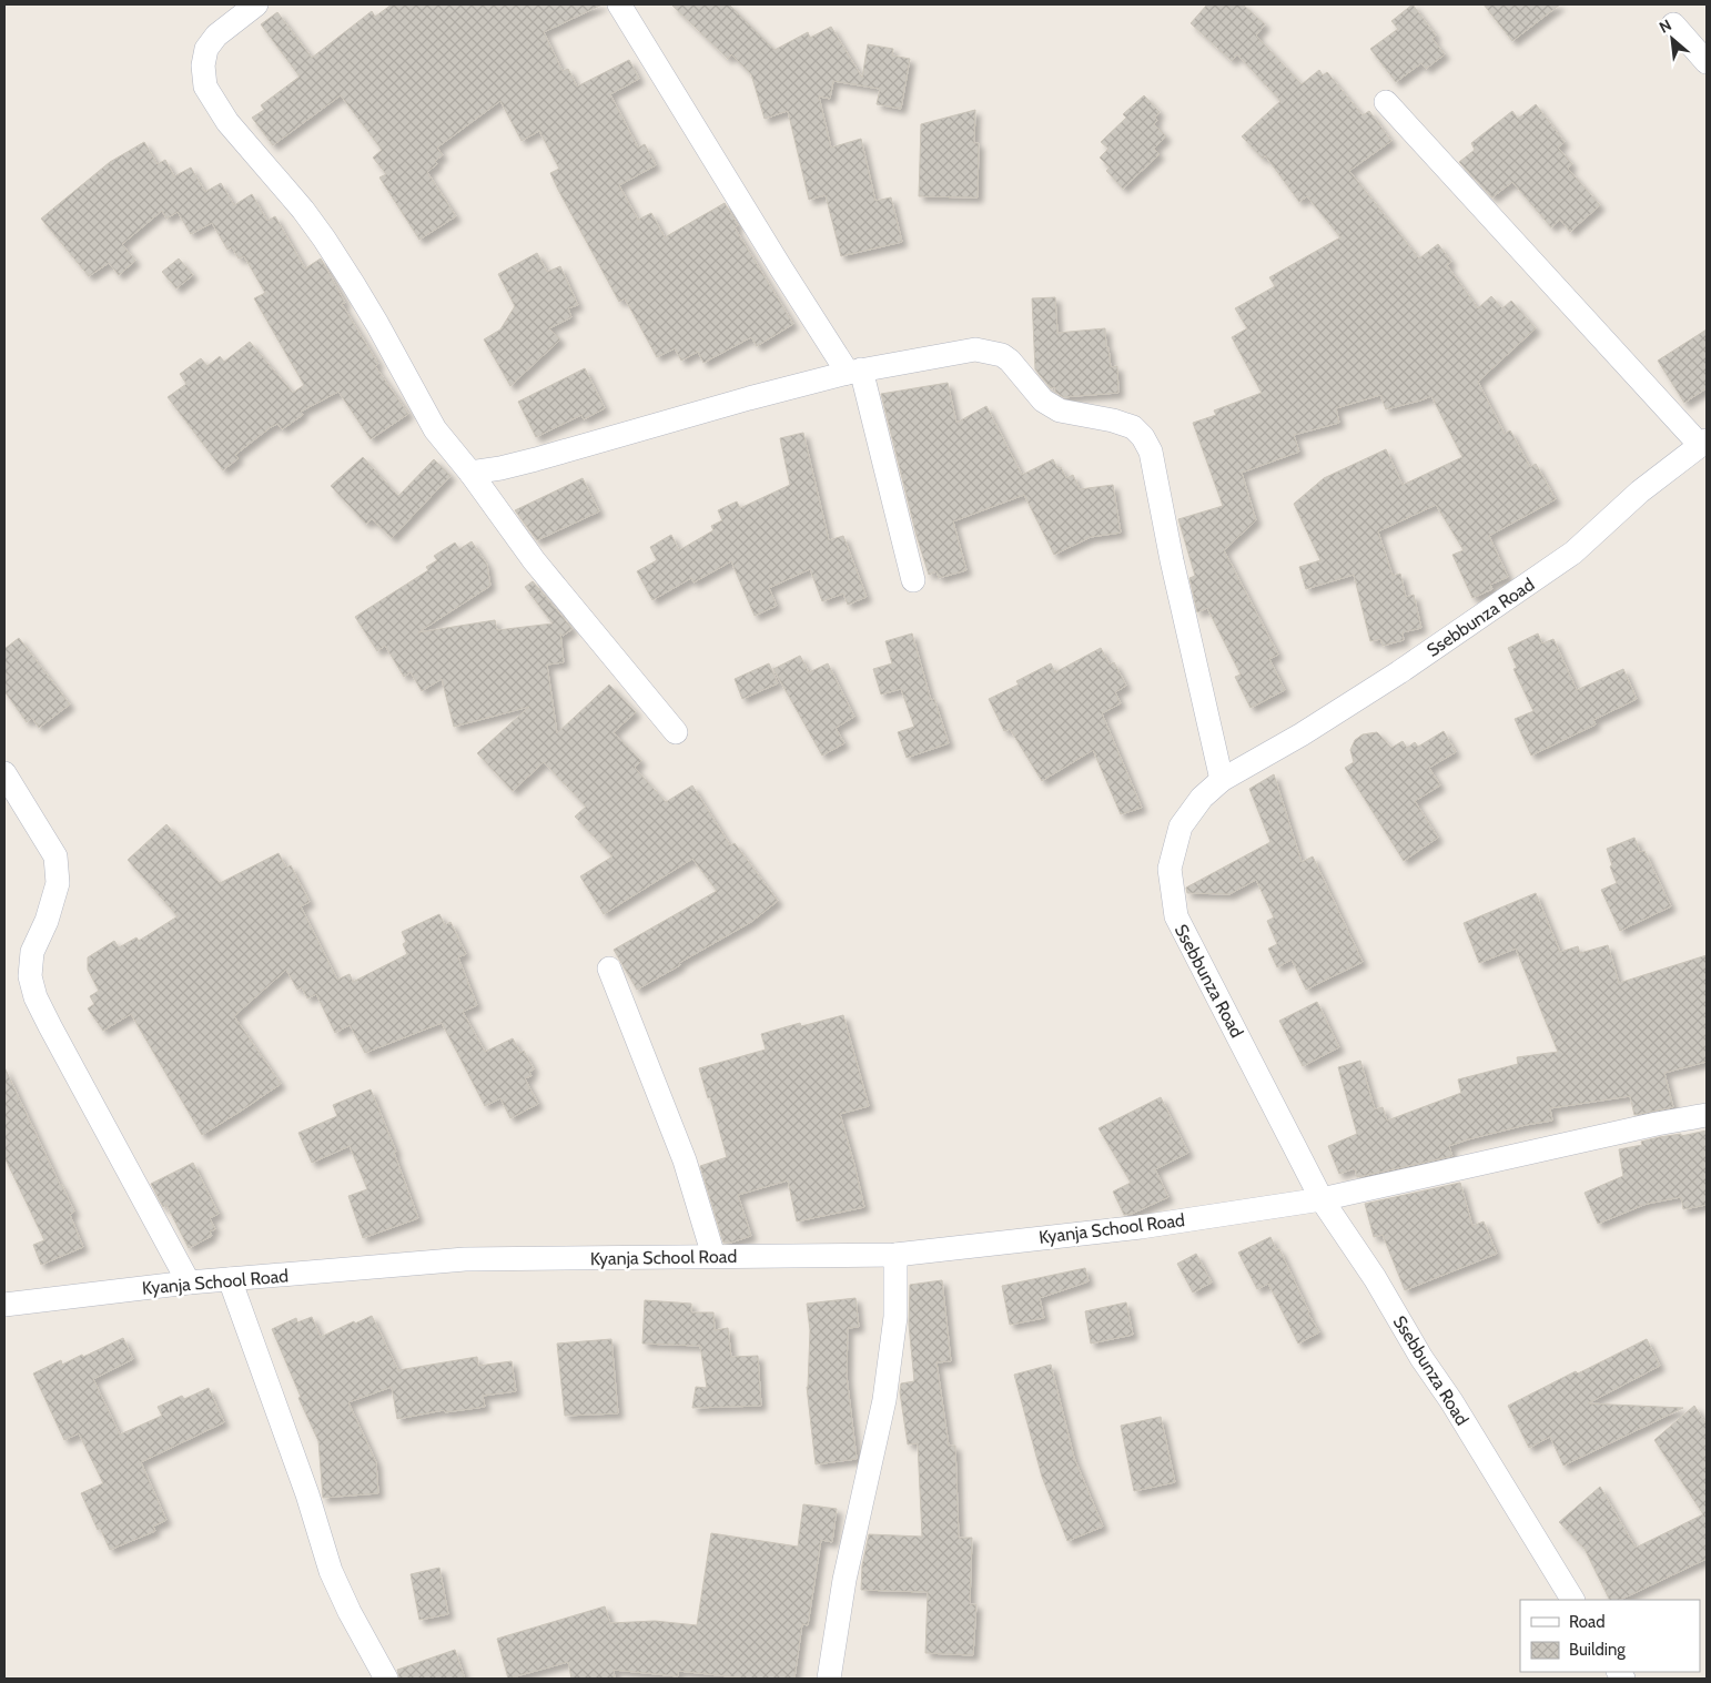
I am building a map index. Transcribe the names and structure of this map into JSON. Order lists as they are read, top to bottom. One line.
{"streets":{"street":["Ssebbunza Road","Kyanja School Road"]},"crossings":[["Ssebbunza Road","Kyanja School Road"]],"legend":["Road","Building"],"north":"top left"}
